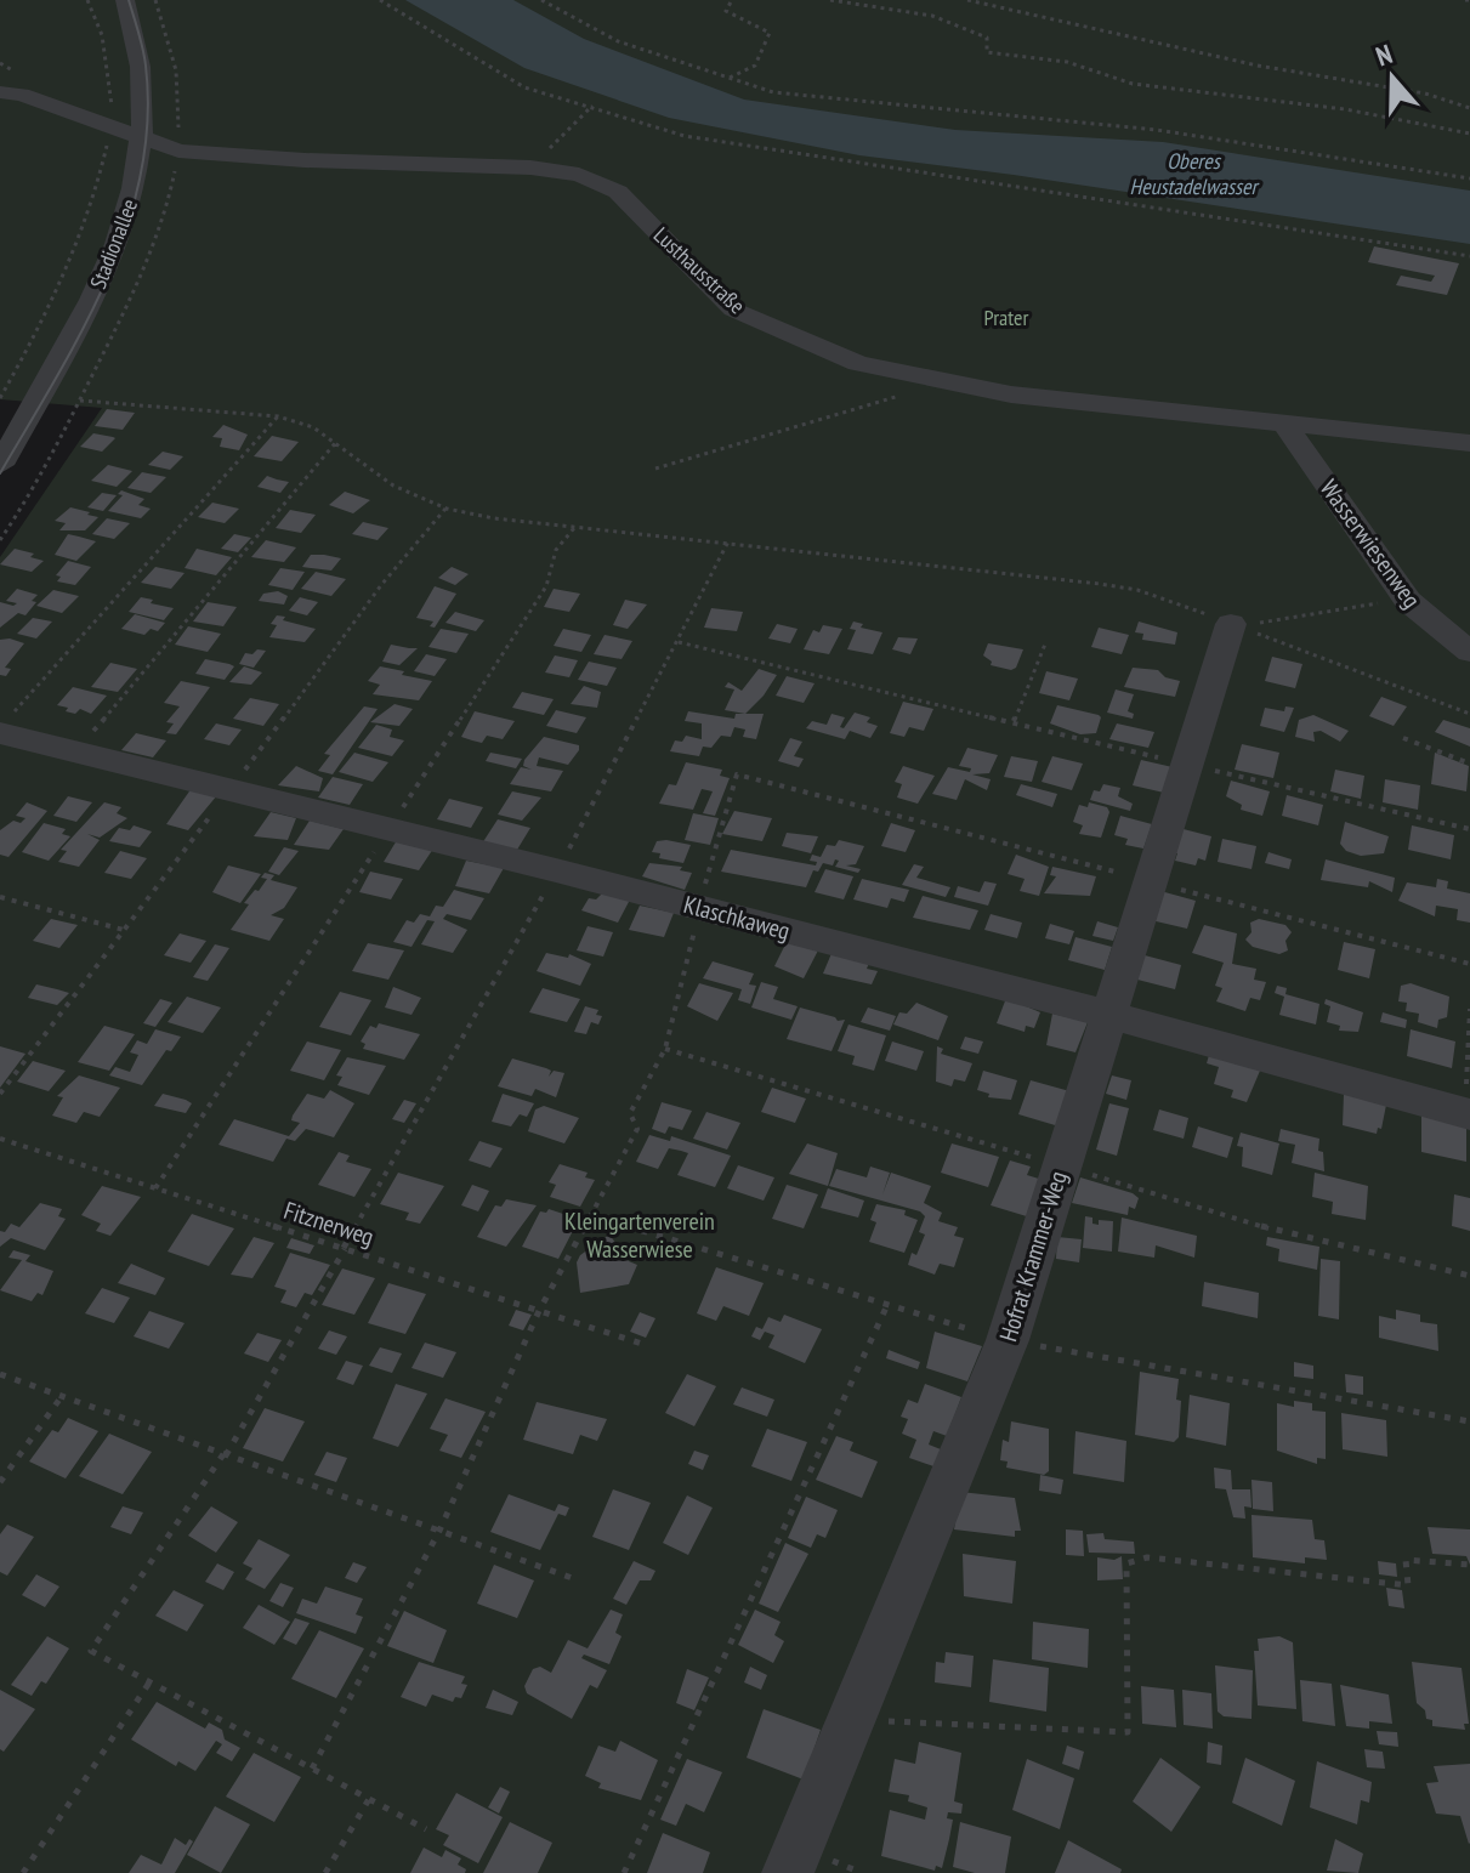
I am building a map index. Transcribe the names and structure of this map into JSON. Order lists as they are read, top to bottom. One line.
{"streets":{"street":["Stadionallee","Lusthausstraße","Wasserwiesenweg","Klaschkaweg","Hofrat Krammer-Weg"],"path":["Fitznerweg"]},"crossings":[["Stadionallee","Lusthausstraße"],["Lusthausstraße","Wasserwiesenweg"],["Klaschkaweg","Hofrat Krammer-Weg"]],"water":["Oberes Heustadelwasser"],"parks":["Prater","Kleingartenverein Wasserwiese"],"north":"top"}
